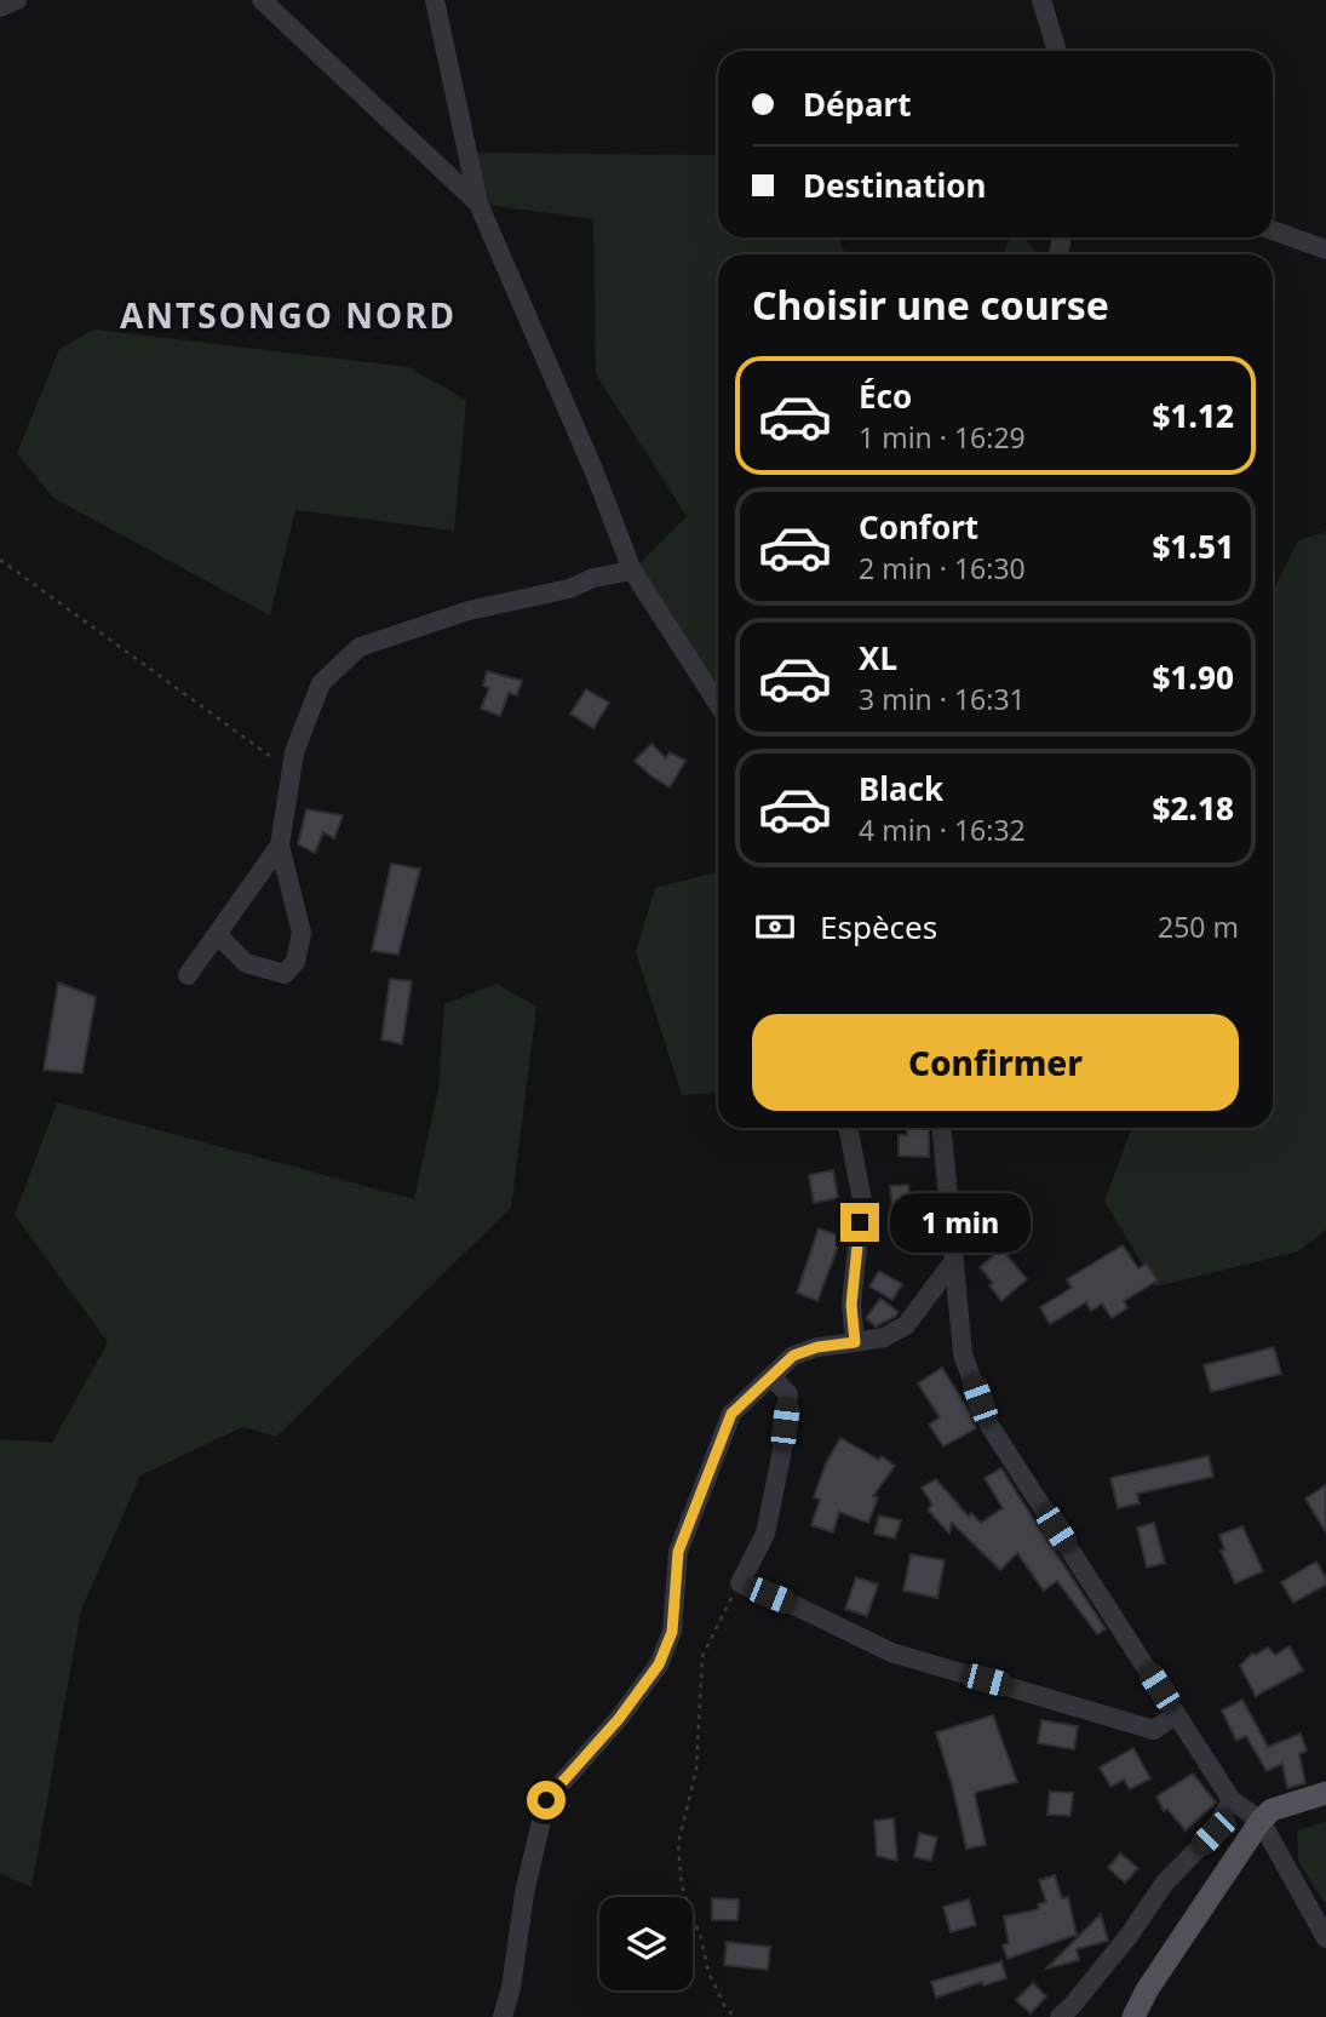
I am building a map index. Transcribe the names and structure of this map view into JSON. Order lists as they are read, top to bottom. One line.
{"districts":["ANTSONGO NORD"],"page":{"banner":["Départ","Destination"],"heading":"Choisir une course","list":[{"name":"Éco","note":"1 min · 16:29","value":"$1.12"},{"name":"Confort","note":"2 min · 16:30","value":"$1.51"},{"name":"XL","note":"3 min · 16:31","value":"$1.90"},{"name":"Black","note":"4 min · 16:32","value":"$2.18"}],"pay":["Espèces","250 m"],"buttons":"Confirmer","bubble":"1 min"}}
